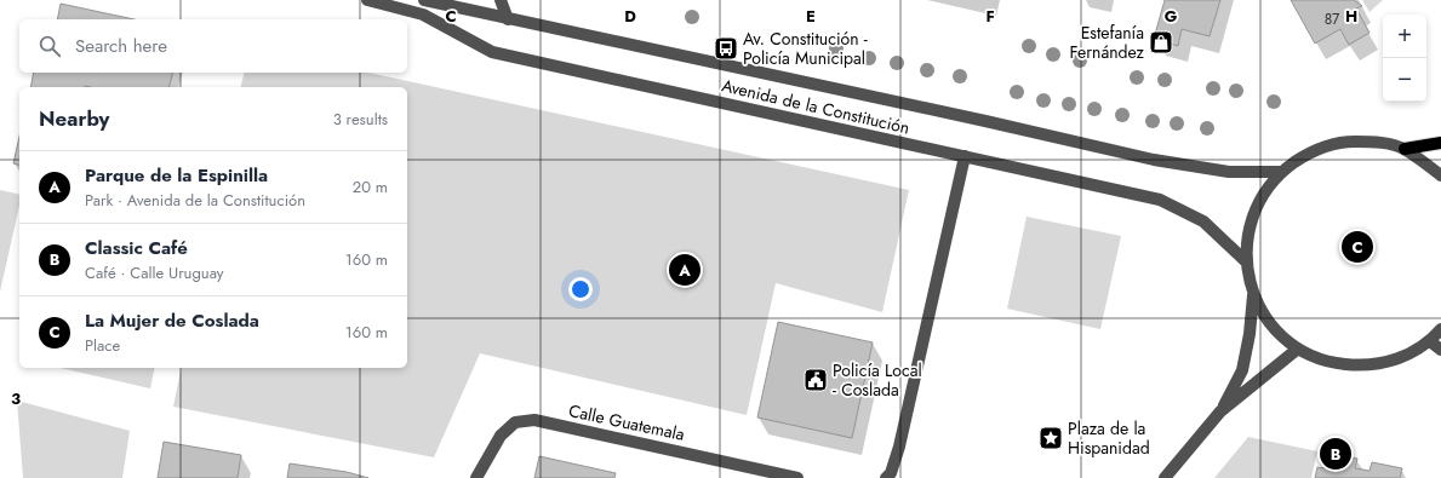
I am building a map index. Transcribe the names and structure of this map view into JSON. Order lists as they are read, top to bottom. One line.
{"streets":{"street":["Avenida de la Constitución","Calle Guatemala"]},"places":{"shop":["Estefanía Fernández"],"bus stop":["Av. Constitución - Policía Municipal"],"public building":["Policía Local - Coslada"],"place":["Plaza de la Hispanidad"]},"house_numbers":["87"],"page":{"map_buttons":["+","−"],"search":"Search here","heading":["Nearby","3 results"],"list":[{"mark":"A","name":"Parque de la Espinilla","note":"Park · Avenida de la Constitución","value":"20 m"},{"mark":"B","name":"Classic Café","note":"Café · Calle Uruguay","value":"160 m"},{"mark":"C","name":"La Mujer de Coslada","note":"Place","value":"160 m"}],"pins":["C","A","B"]},"grid":{"columns":["C","D","E","F","G","H"],"rows":["3"]}}
